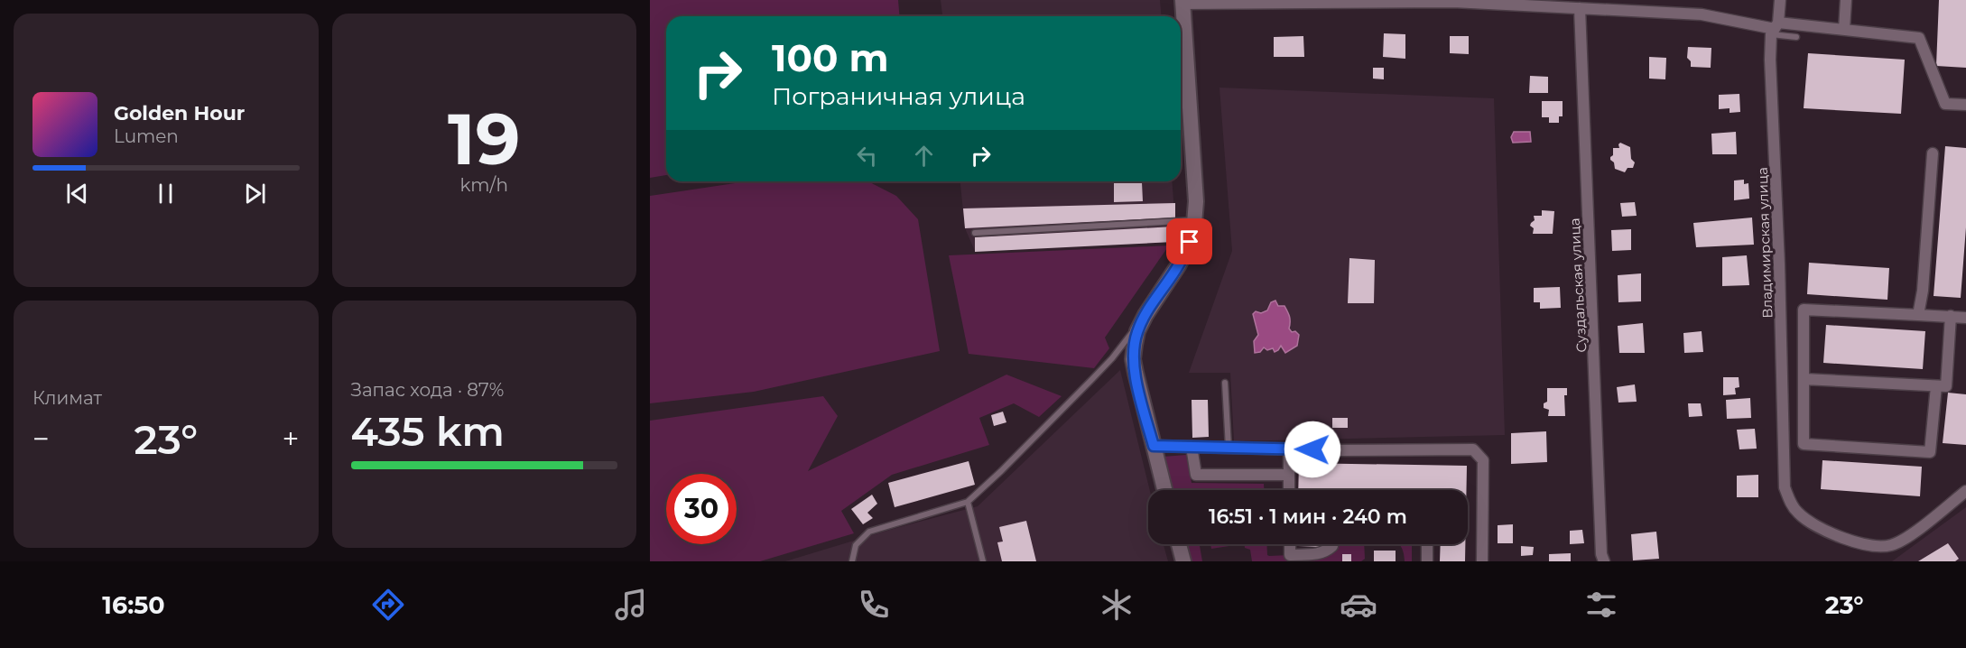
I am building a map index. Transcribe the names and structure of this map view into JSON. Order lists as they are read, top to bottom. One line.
{"streets":{"street":["Владимирская улица","Суздальская улица"]},"page":{"tile":[["19","km/h"],"Климат",["Запас хода · 87%","435 km"]],"turn":["100 m","Пограничная улица"],"song":["Golden Hour","Lumen"],"heat":["−","23°","+"],"limit":"30","trip":"16:51 · 1 мин · 240 m","tabs":["16:50","23°"]}}
